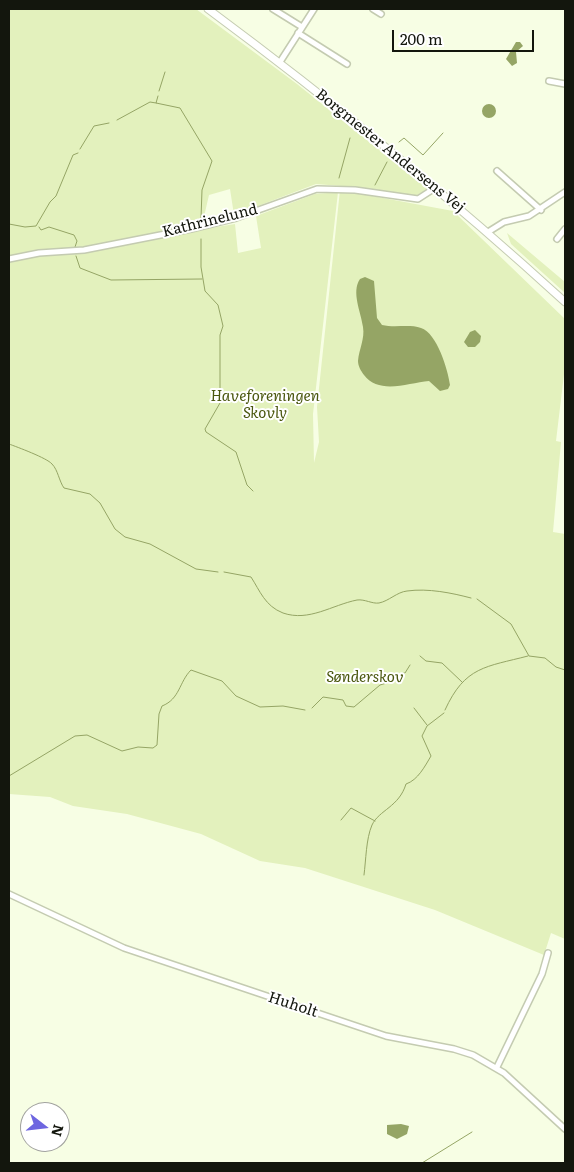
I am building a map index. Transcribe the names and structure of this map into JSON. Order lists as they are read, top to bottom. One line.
{"streets":{"street":["Borgmester Andersens Vej","Kathrinelund","Huholt"]},"crossings":[["Borgmester Andersens Vej","Kathrinelund"]],"parks":["Haveforeningen Skovly","Sønderskov"],"scale_bar":"200 m","north":"right"}
